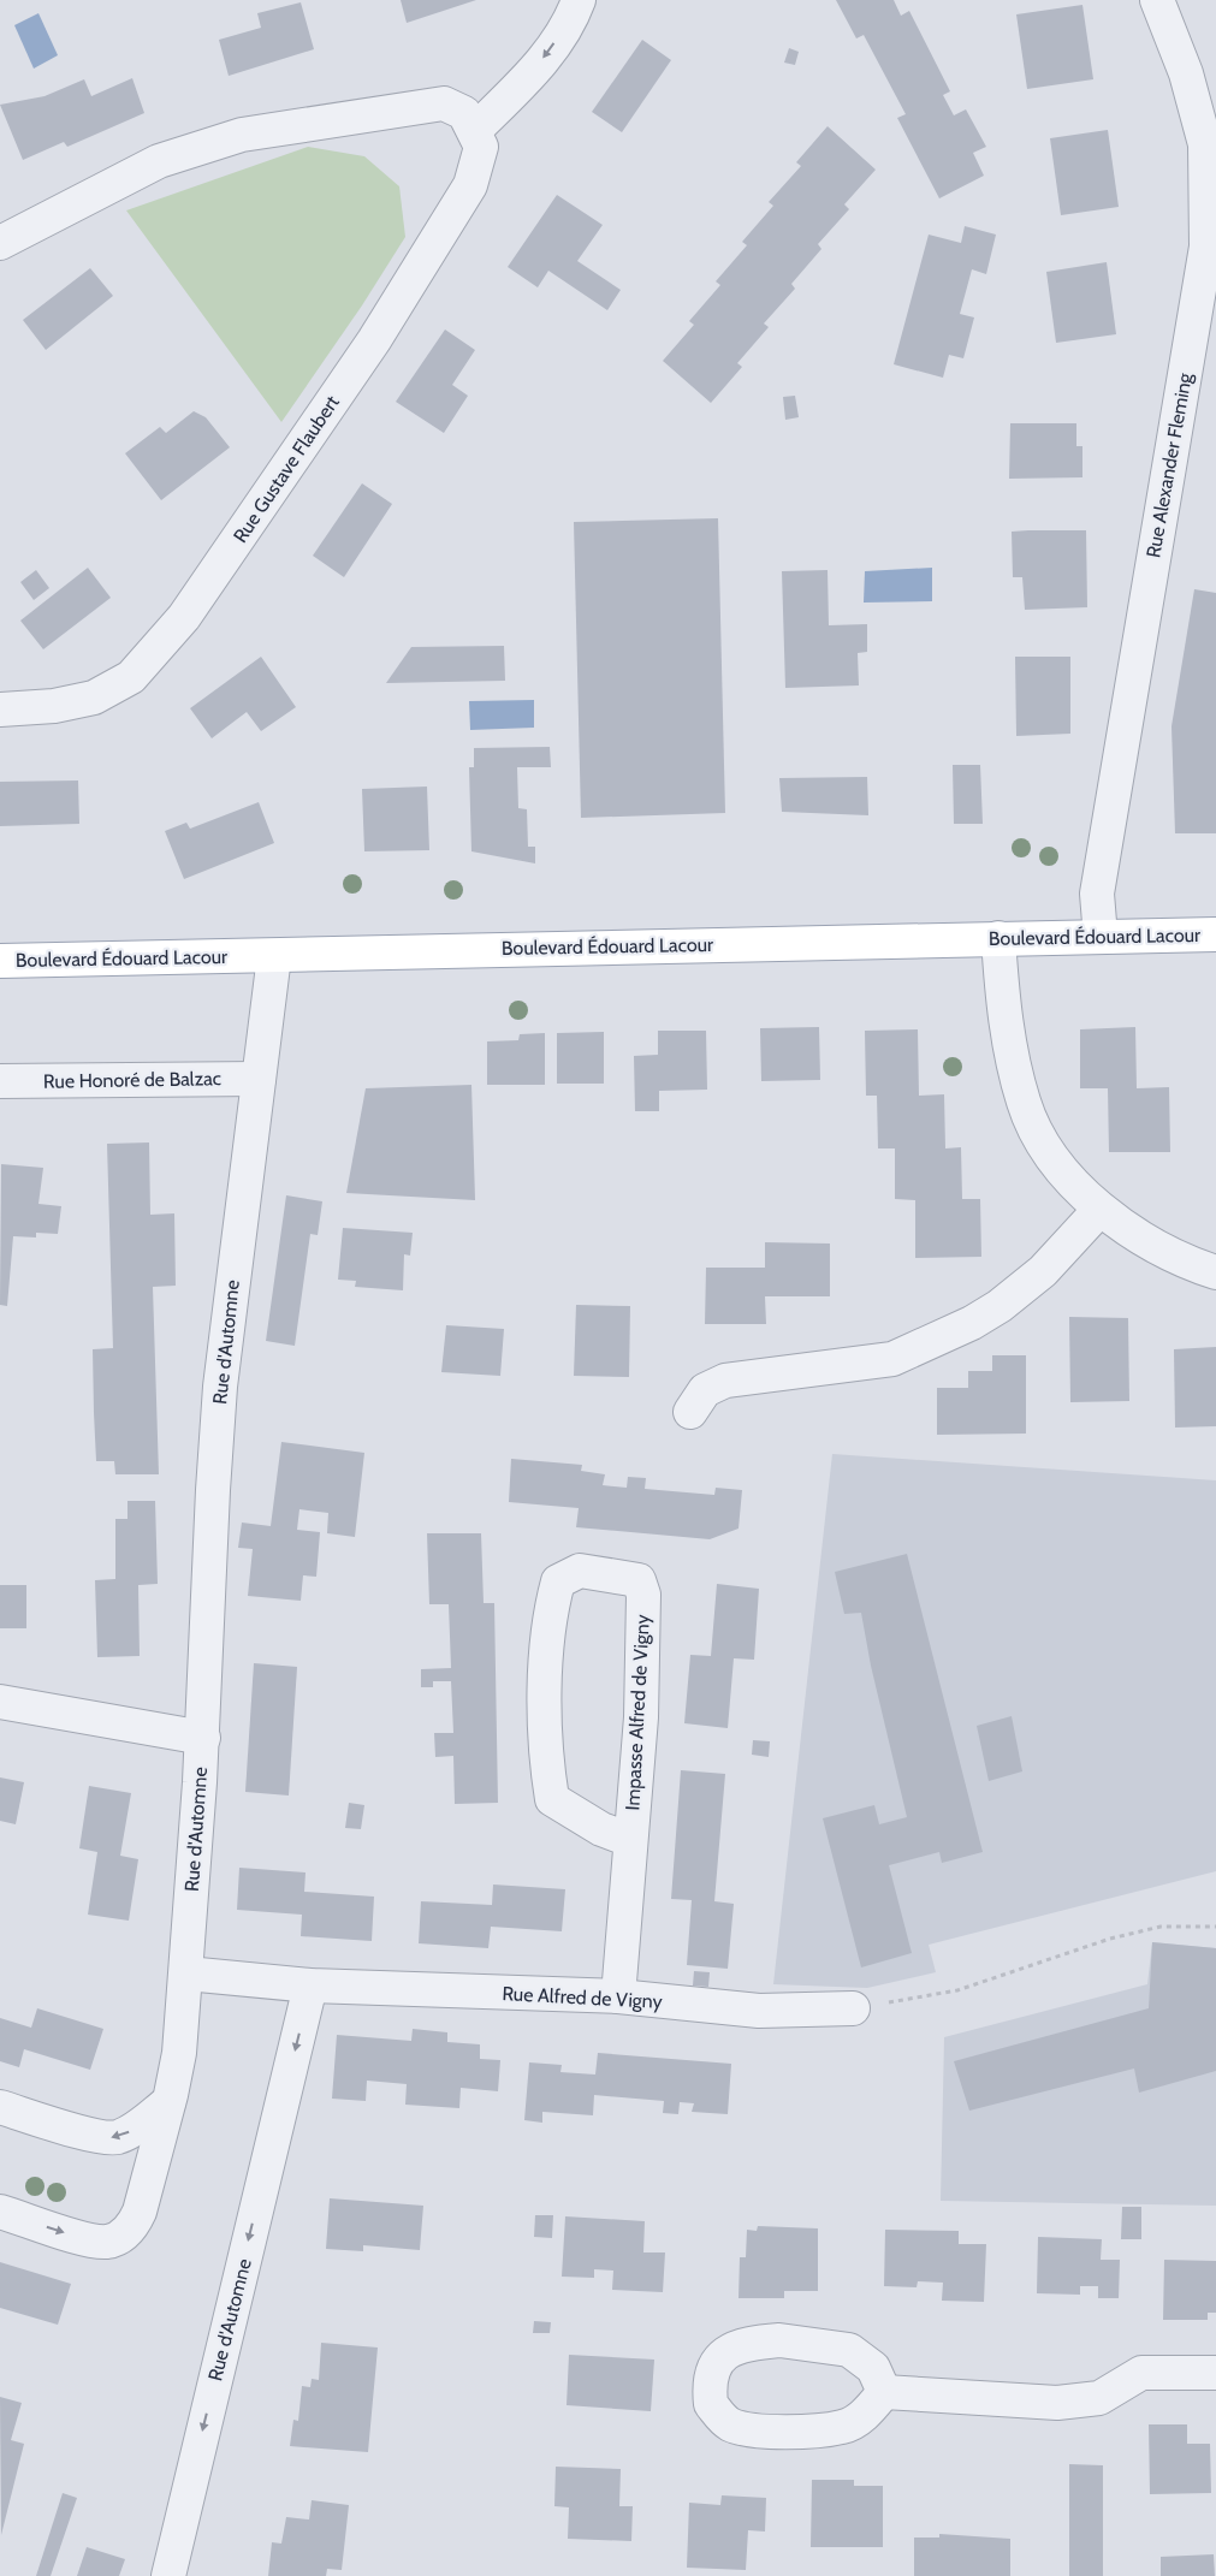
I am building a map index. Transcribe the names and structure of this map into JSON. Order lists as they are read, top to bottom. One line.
{"streets":{"main road":["Boulevard Édouard Lacour"],"street":["Rue Alexander Fleming","Rue Gustave Flaubert","Rue Honoré de Balzac","Rue d'Automne","Impasse Alfred de Vigny","Rue Alfred de Vigny"]},"crossings":[["Rue Alexander Fleming","Boulevard Édouard Lacour"],["Boulevard Édouard Lacour","Rue d'Automne"],["Rue Honoré de Balzac","Rue d'Automne"],["Rue d'Automne","Rue Alfred de Vigny"],["Impasse Alfred de Vigny","Rue Alfred de Vigny"]]}
